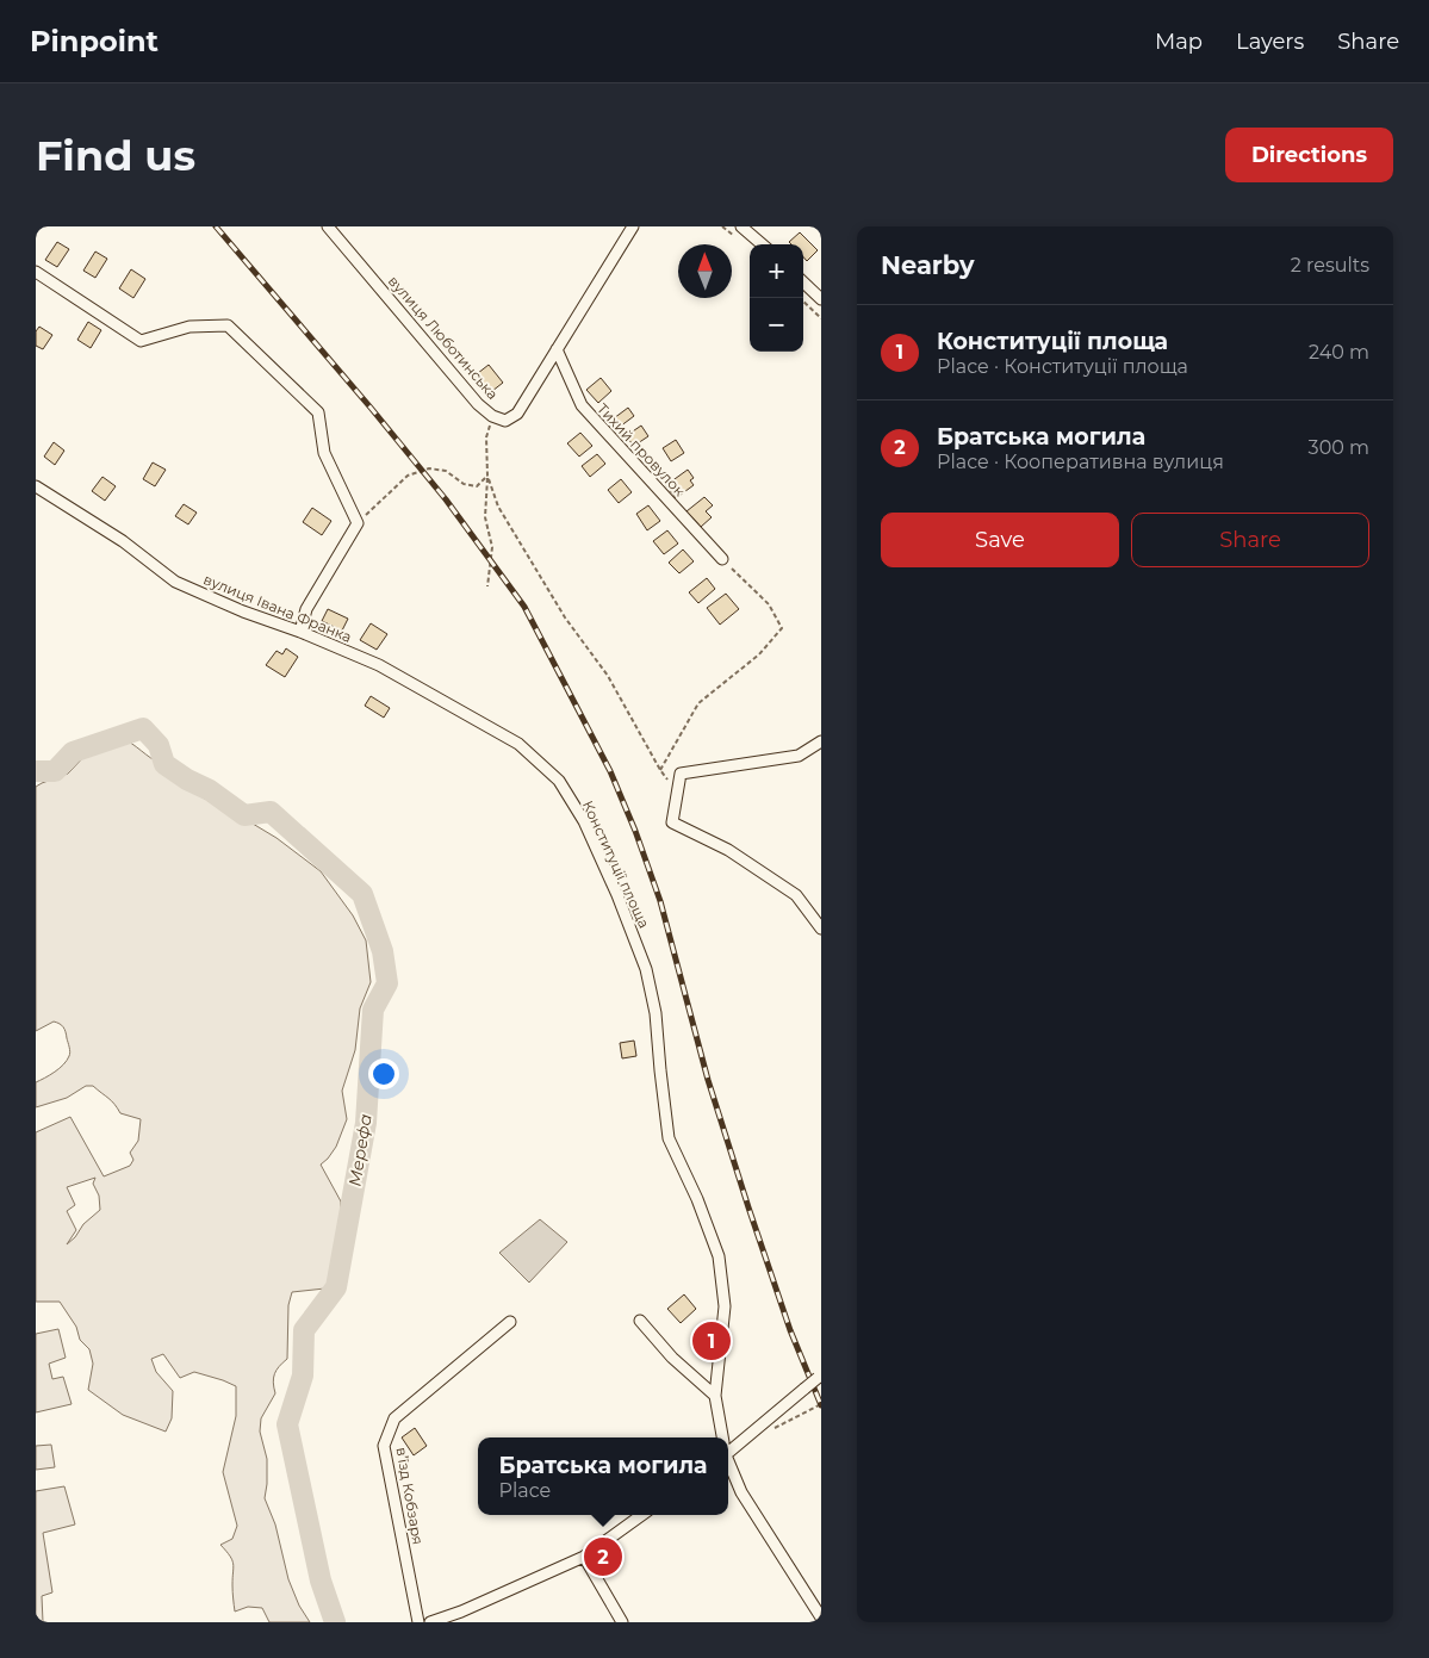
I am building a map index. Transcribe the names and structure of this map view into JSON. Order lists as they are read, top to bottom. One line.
{"streets":{"street":["вулиця Люботинська","Тихий провулок","вулиця Івана Франка","Конституції площа","в’їзд Кобзаря"]},"crossings":[["вулиця Люботинська","Тихий провулок"],["вулиця Івана Франка","Конституції площа"]],"water":["Мерефа"],"north":"top","page":{"header":"Pinpoint","nav":["Map","Layers","Share"],"buttons":["Directions",["Save","Share"]],"title":"Find us","heading":["Nearby","2 results"],"map_buttons":["+","−"],"list":[{"mark":"1","name":"Конституції площа","note":"Place · Конституції площа","value":"240 m"},{"mark":"2","name":"Братська могила","note":"Place · Кооперативна вулиця","value":"300 m"}],"pins":["1","2"],"popup":["Братська могила","Place"]}}
